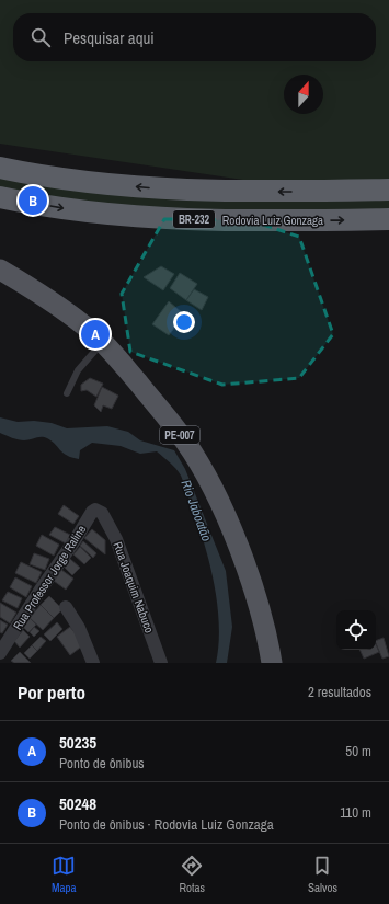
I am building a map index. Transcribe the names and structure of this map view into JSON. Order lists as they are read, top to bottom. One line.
{"streets":{"highway":["BR-232","Rodovia Luiz Gonzaga"],"main road":["PE-007"],"street":["Rua Professor Jorge Raline","Rua Joaquim Nabuco"]},"crossings":[["Rua Professor Jorge Raline","Rua Joaquim Nabuco"]],"water":["Rio Jaboatão"],"north":"top","page":{"search":"Pesquisar aqui","pins":["B","A"],"heading":["Por perto","2 resultados"],"list":[{"mark":"A","name":"50235","note":"Ponto de ônibus","value":"50 m"},{"mark":"B","name":"50248","note":"Ponto de ônibus · Rodovia Luiz Gonzaga","value":"110 m"}],"nav":["Mapa","Rotas","Salvos"]}}
